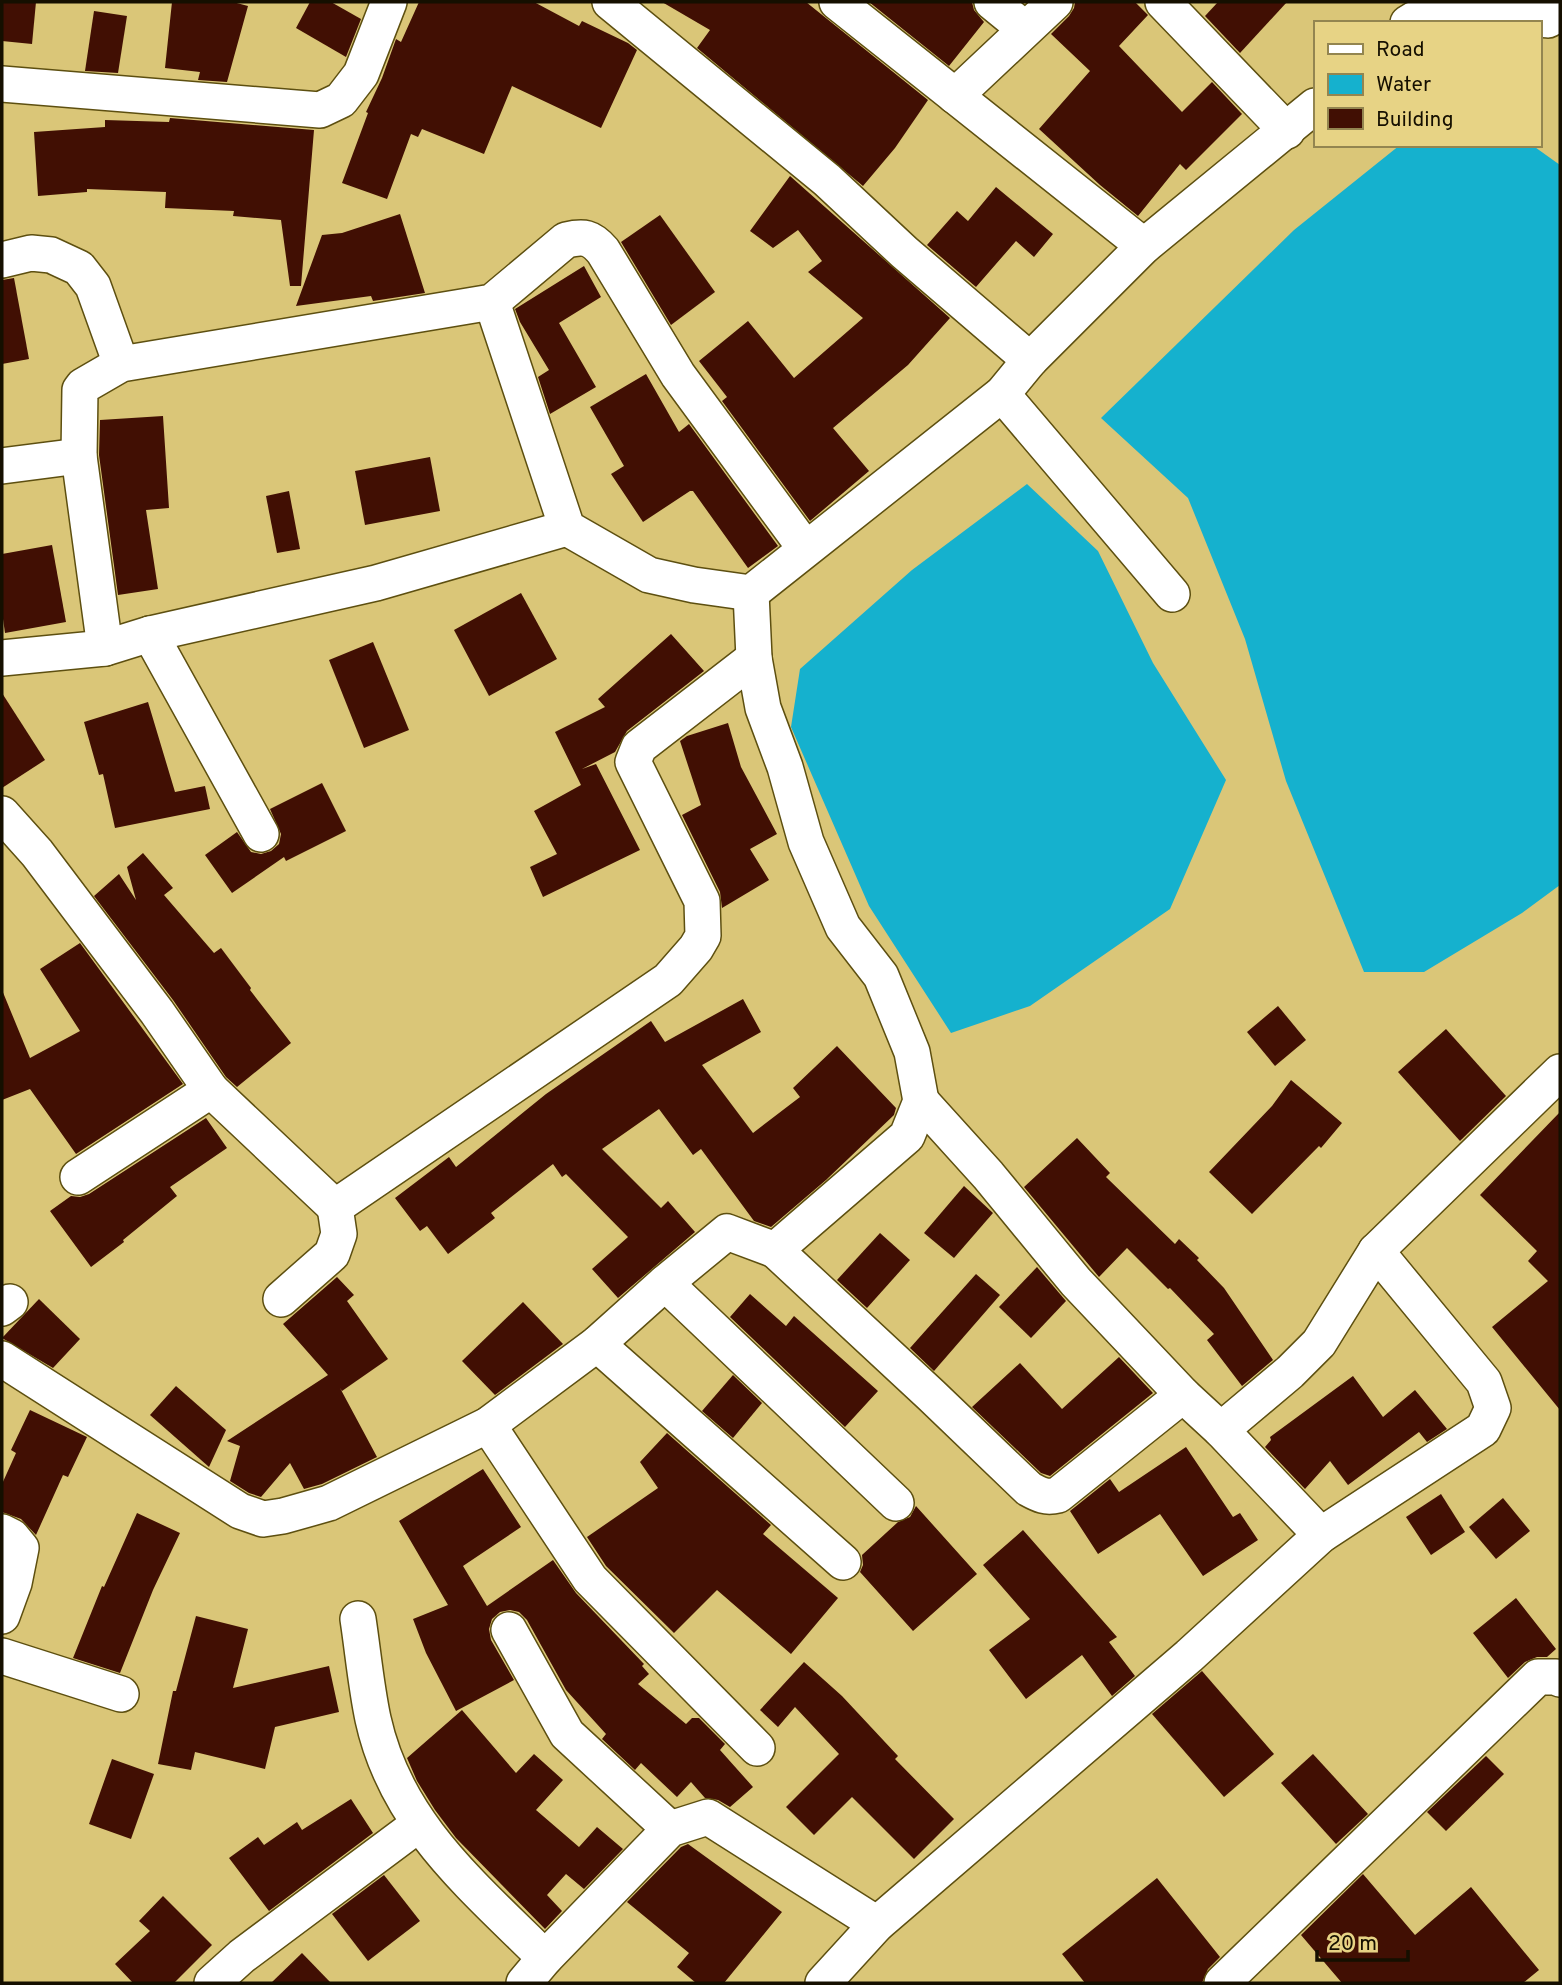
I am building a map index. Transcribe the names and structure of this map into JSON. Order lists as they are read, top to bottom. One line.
{"legend":["Road","Water","Building"],"scale_bar":"20 m"}
